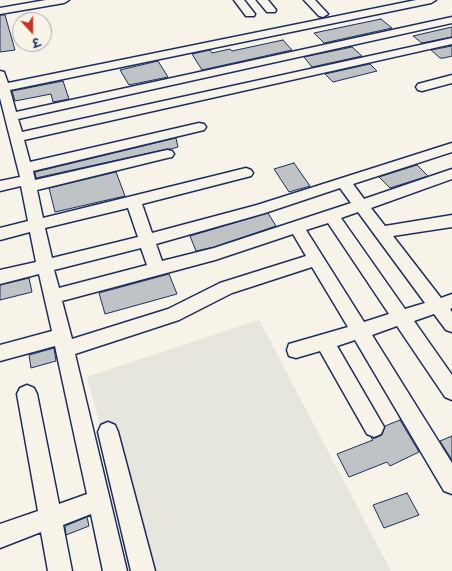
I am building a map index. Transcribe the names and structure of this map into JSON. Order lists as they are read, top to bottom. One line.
{"north":"bottom"}
